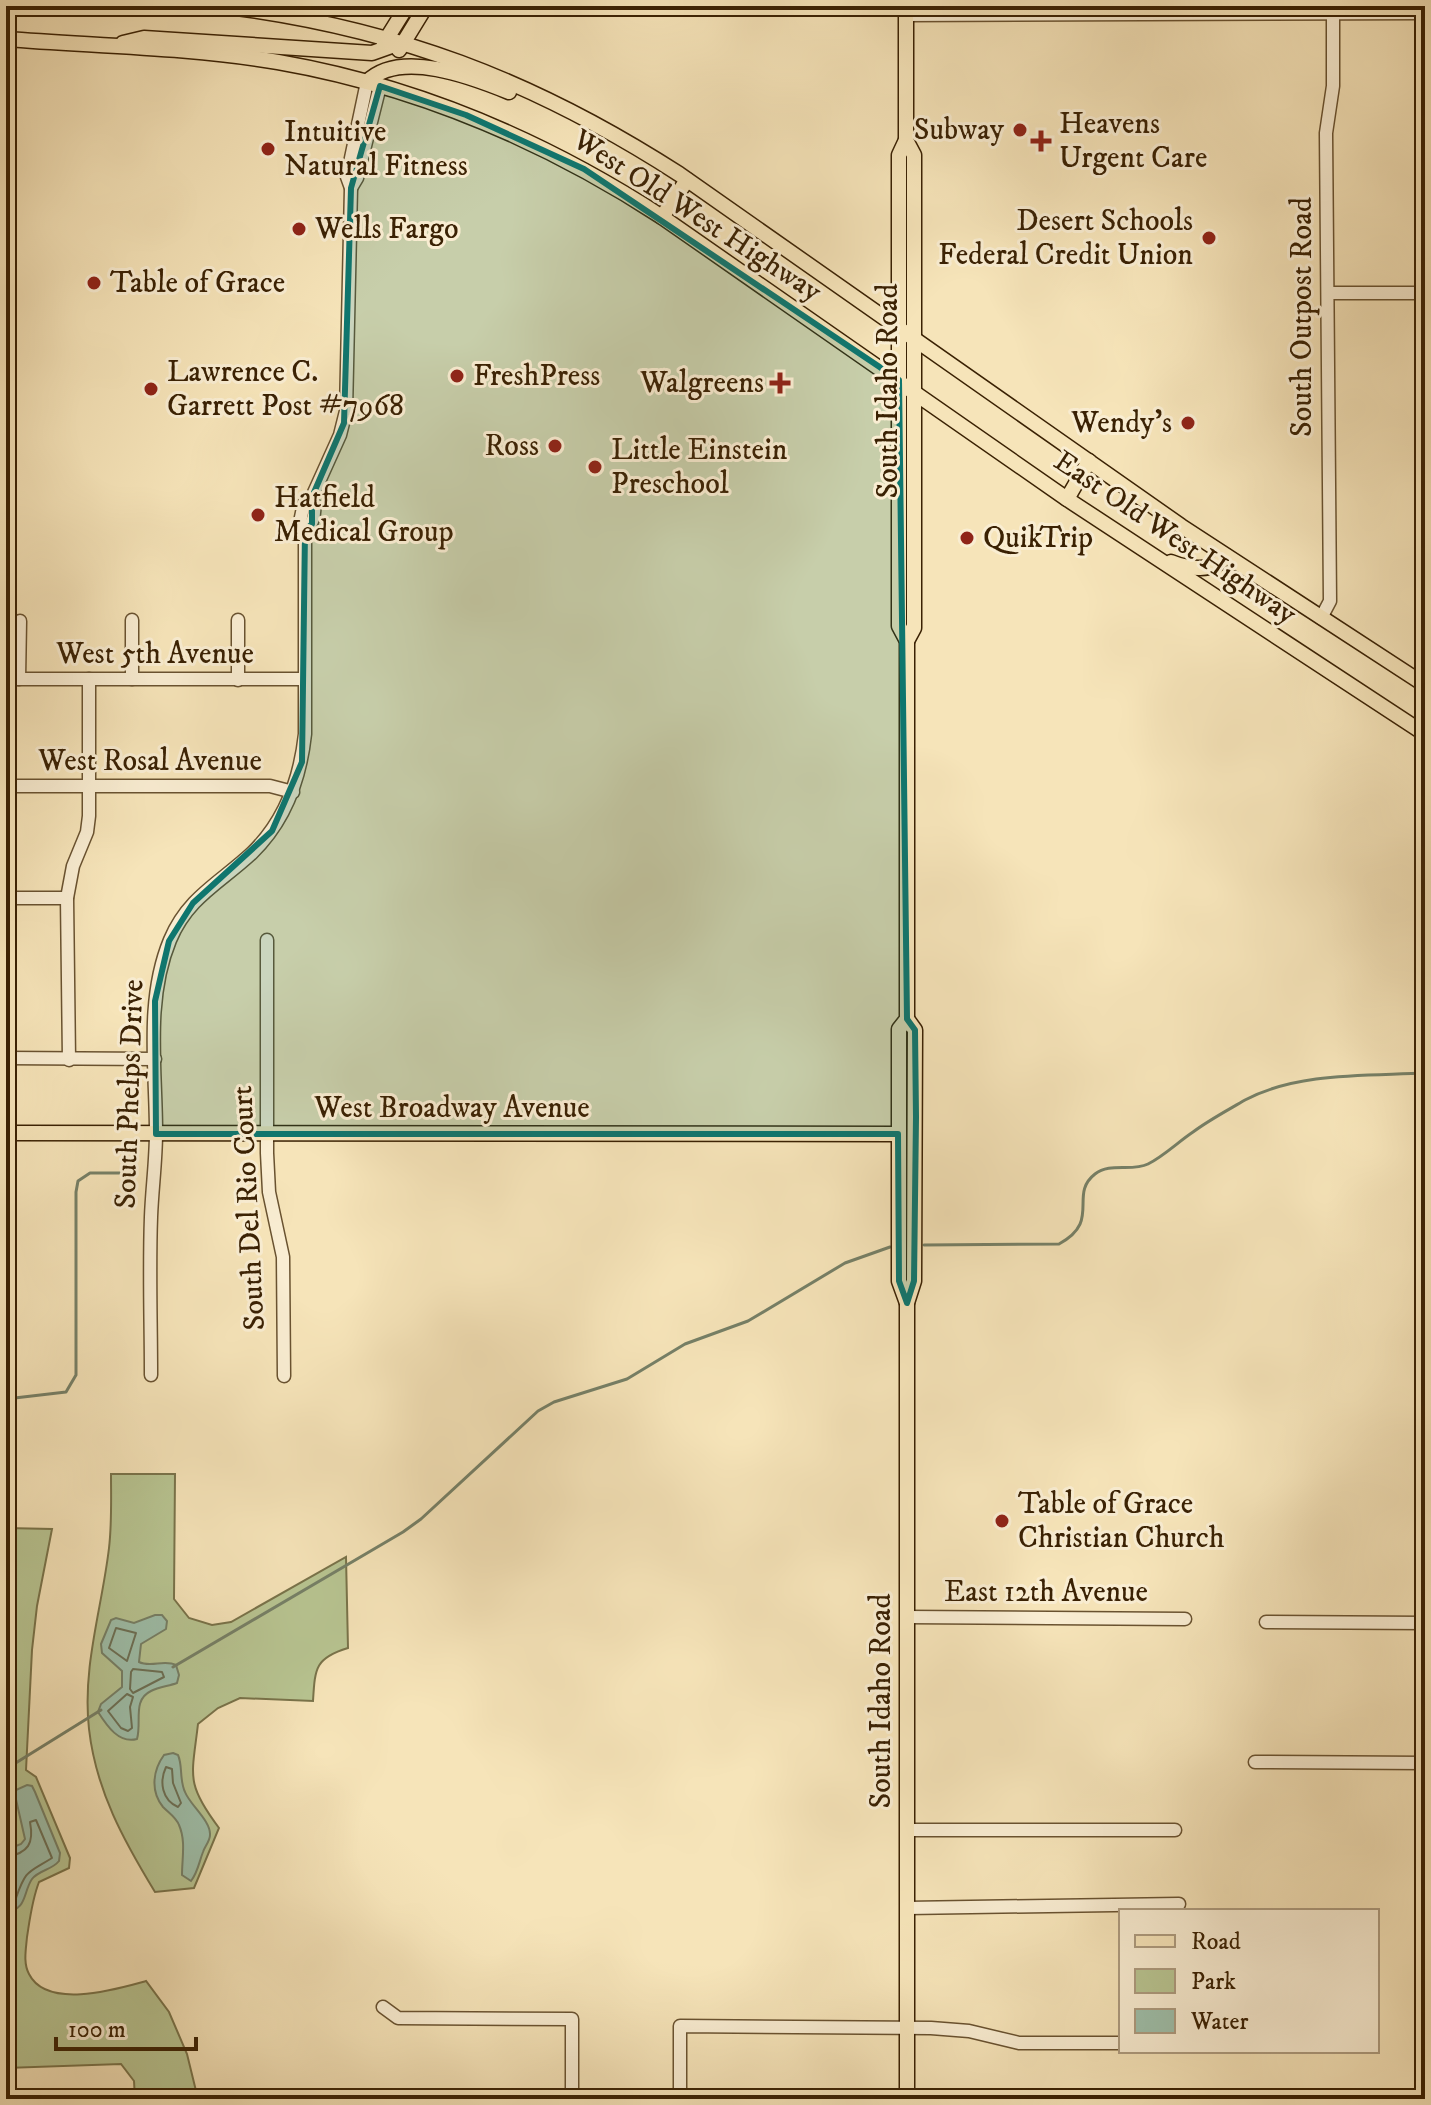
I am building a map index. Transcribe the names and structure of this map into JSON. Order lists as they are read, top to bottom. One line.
{"streets":{"main road":["West Old West Highway","South Idaho Road","East Old West Highway","West Broadway Avenue"],"street":["South Outpost Road","West 5th Avenue","West Rosal Avenue","South Phelps Drive","South Del Rio Court","East 12th Avenue"]},"crossings":[["West Old West Highway","South Idaho Road"],["West Old West Highway","East Old West Highway"],["West Old West Highway","South Phelps Drive"],["South Outpost Road","East Old West Highway"],["South Idaho Road","East Old West Highway"],["South Idaho Road","West Broadway Avenue"],["South Idaho Road","East 12th Avenue"],["West 5th Avenue","South Phelps Drive"],["West Rosal Avenue","South Phelps Drive"],["South Phelps Drive","West Broadway Avenue"],["West Broadway Avenue","South Del Rio Court"]],"places":{"other":["Subway","Intuitive Natural Fitness","Wells Fargo","Desert Schools Federal Credit Union","Table of Grace","FreshPress","Lawrence C. Garrett Post #7968","Wendy's","Ross","Little Einstein Preschool","Hatfield Medical Group","QuikTrip","Table of Grace Christian Church"],"health":["Heavens Urgent Care","Walgreens"]},"legend":["Road","Park","Water"],"scale_bar":"100 m"}
